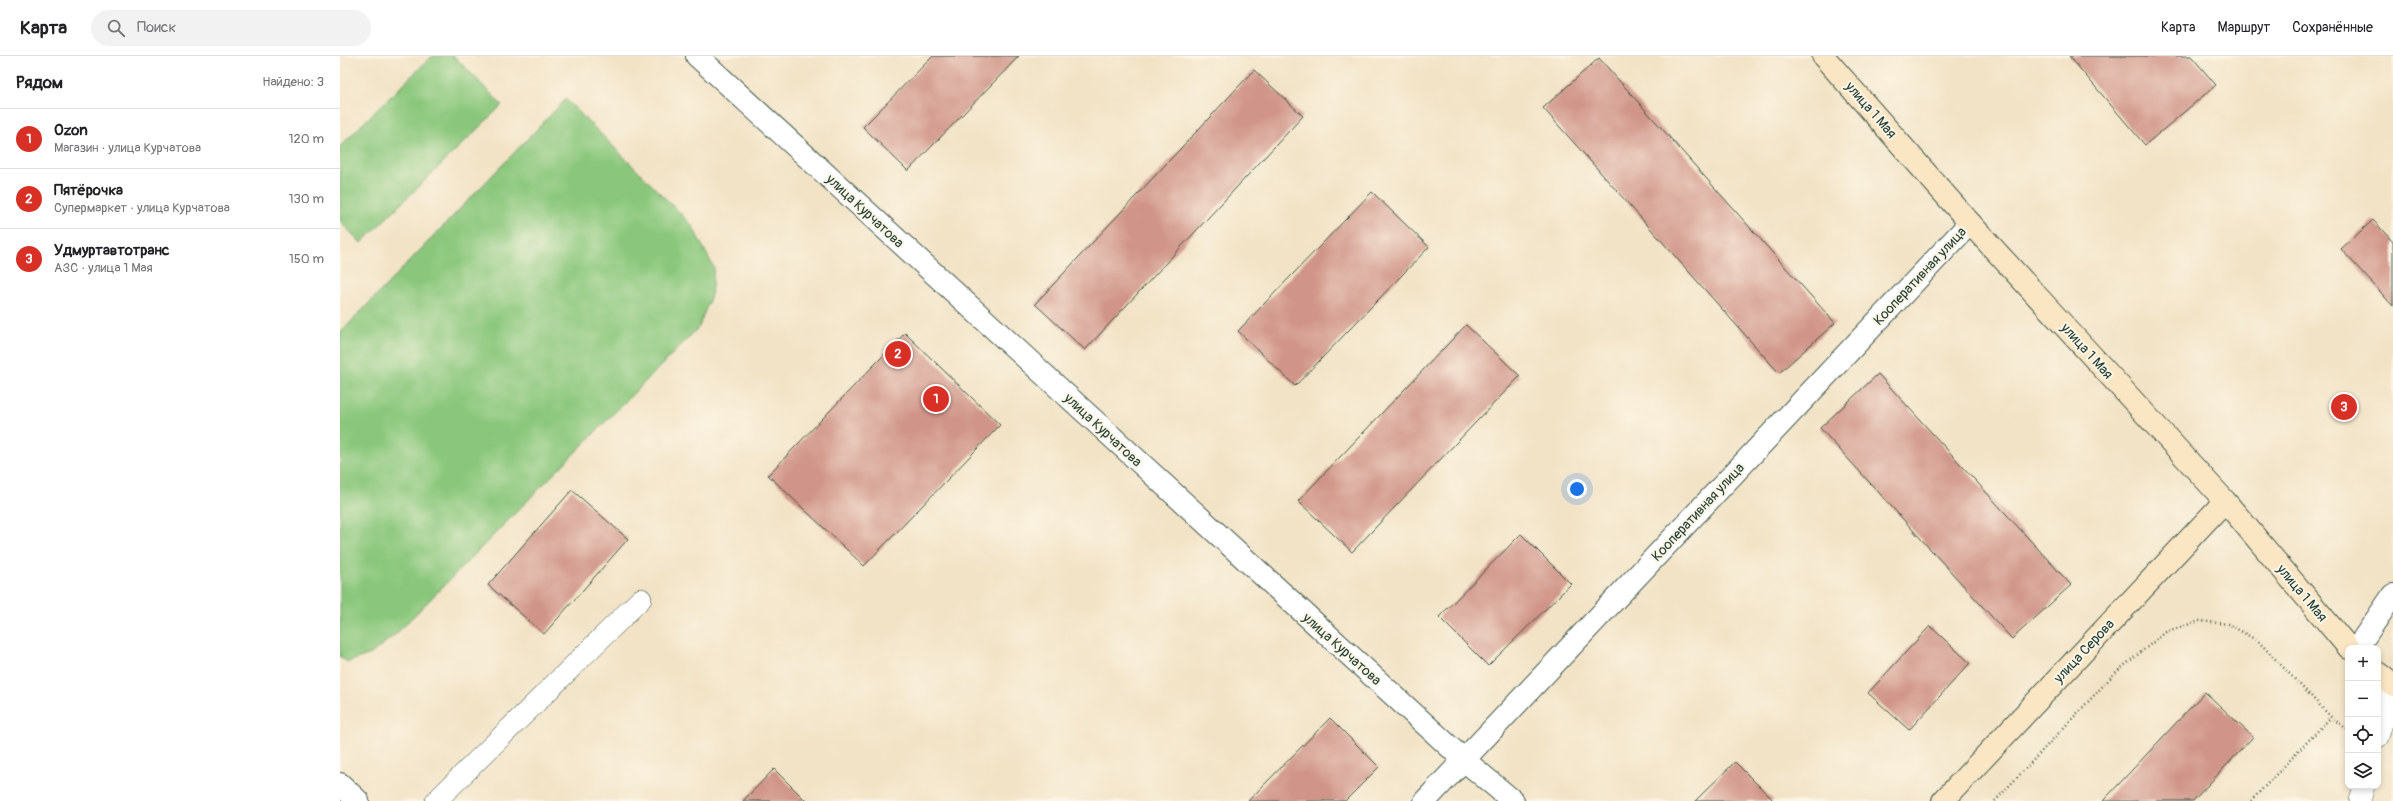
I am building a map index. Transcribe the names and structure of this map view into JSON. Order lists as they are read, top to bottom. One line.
{"streets":{"main road":["улица 1 Мая","улица Серова"],"street":["улица Курчатова","Кооперативная улица"]},"crossings":[["улица 1 Мая","Кооперативная улица"],["улица 1 Мая","улица Серова"],["улица Курчатова","Кооперативная улица"]],"page":{"header":"Карта","search":"Поиск","nav":["Карта","Маршрут","Сохранённые"],"heading":["Рядом","Найдено: 3"],"list":[{"mark":"1","name":"Ozon","note":"Магазин · улица Курчатова","value":"120 m"},{"mark":"2","name":"Пятёрочка","note":"Супермаркет · улица Курчатова","value":"130 m"},{"mark":"3","name":"Удмуртавтотранс","note":"АЗС · улица 1 Мая","value":"150 m"}],"pins":["2","1","3"],"map_buttons":["+","−"]}}
